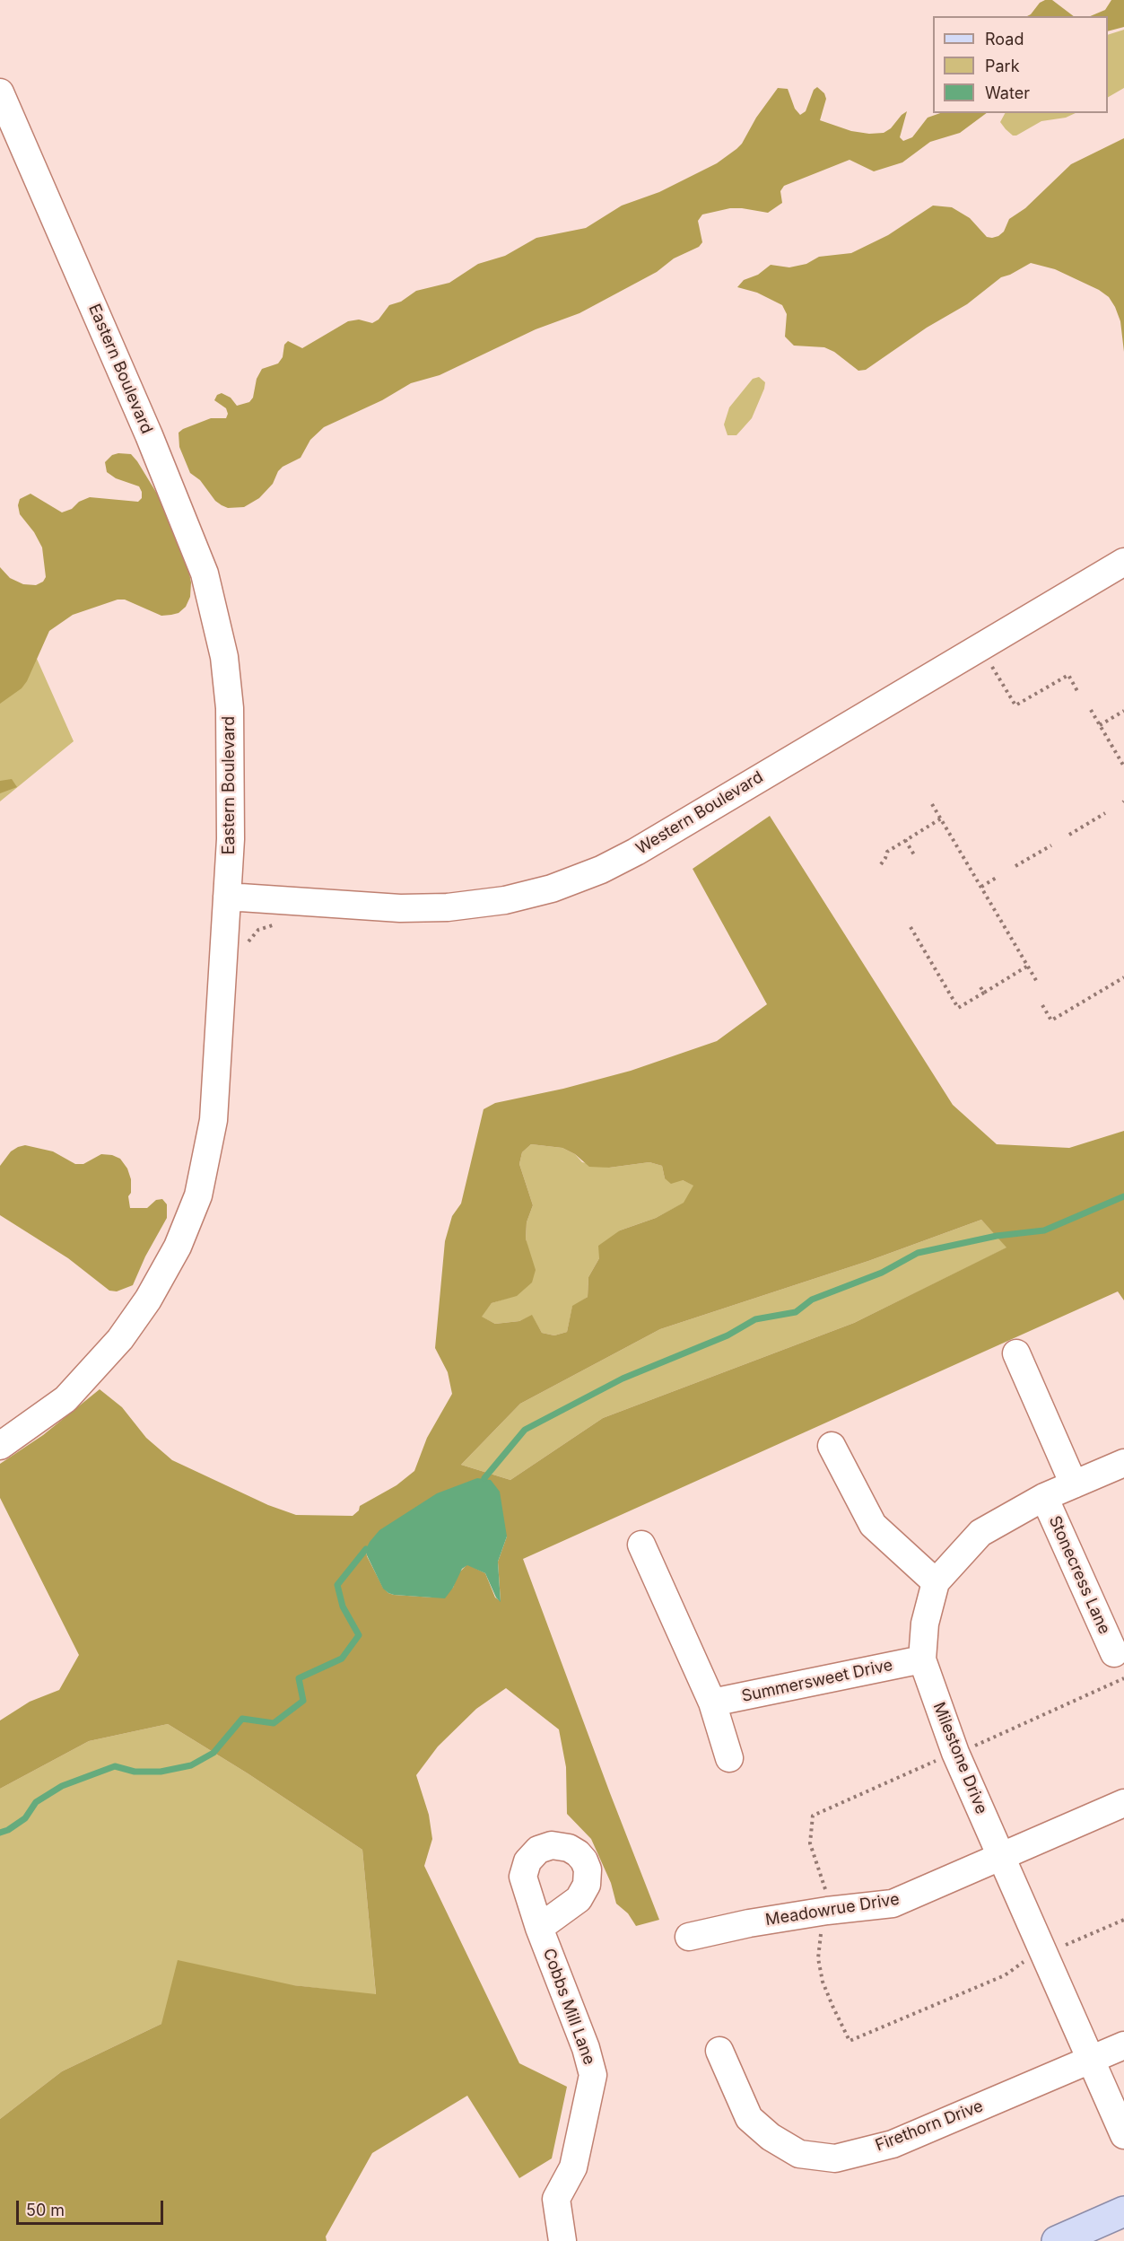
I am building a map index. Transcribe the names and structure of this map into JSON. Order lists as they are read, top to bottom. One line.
{"streets":{"street":["Eastern Boulevard","Western Boulevard","Stonecress Lane","Summersweet Drive","Milestone Drive","Meadowrue Drive","Cobbs Mill Lane","Firethorn Drive"]},"crossings":[["Eastern Boulevard","Western Boulevard"],["Stonecress Lane","Milestone Drive"],["Summersweet Drive","Milestone Drive"],["Milestone Drive","Meadowrue Drive"],["Milestone Drive","Firethorn Drive"]],"legend":["Road","Park","Water"],"scale_bar":"50 m"}
